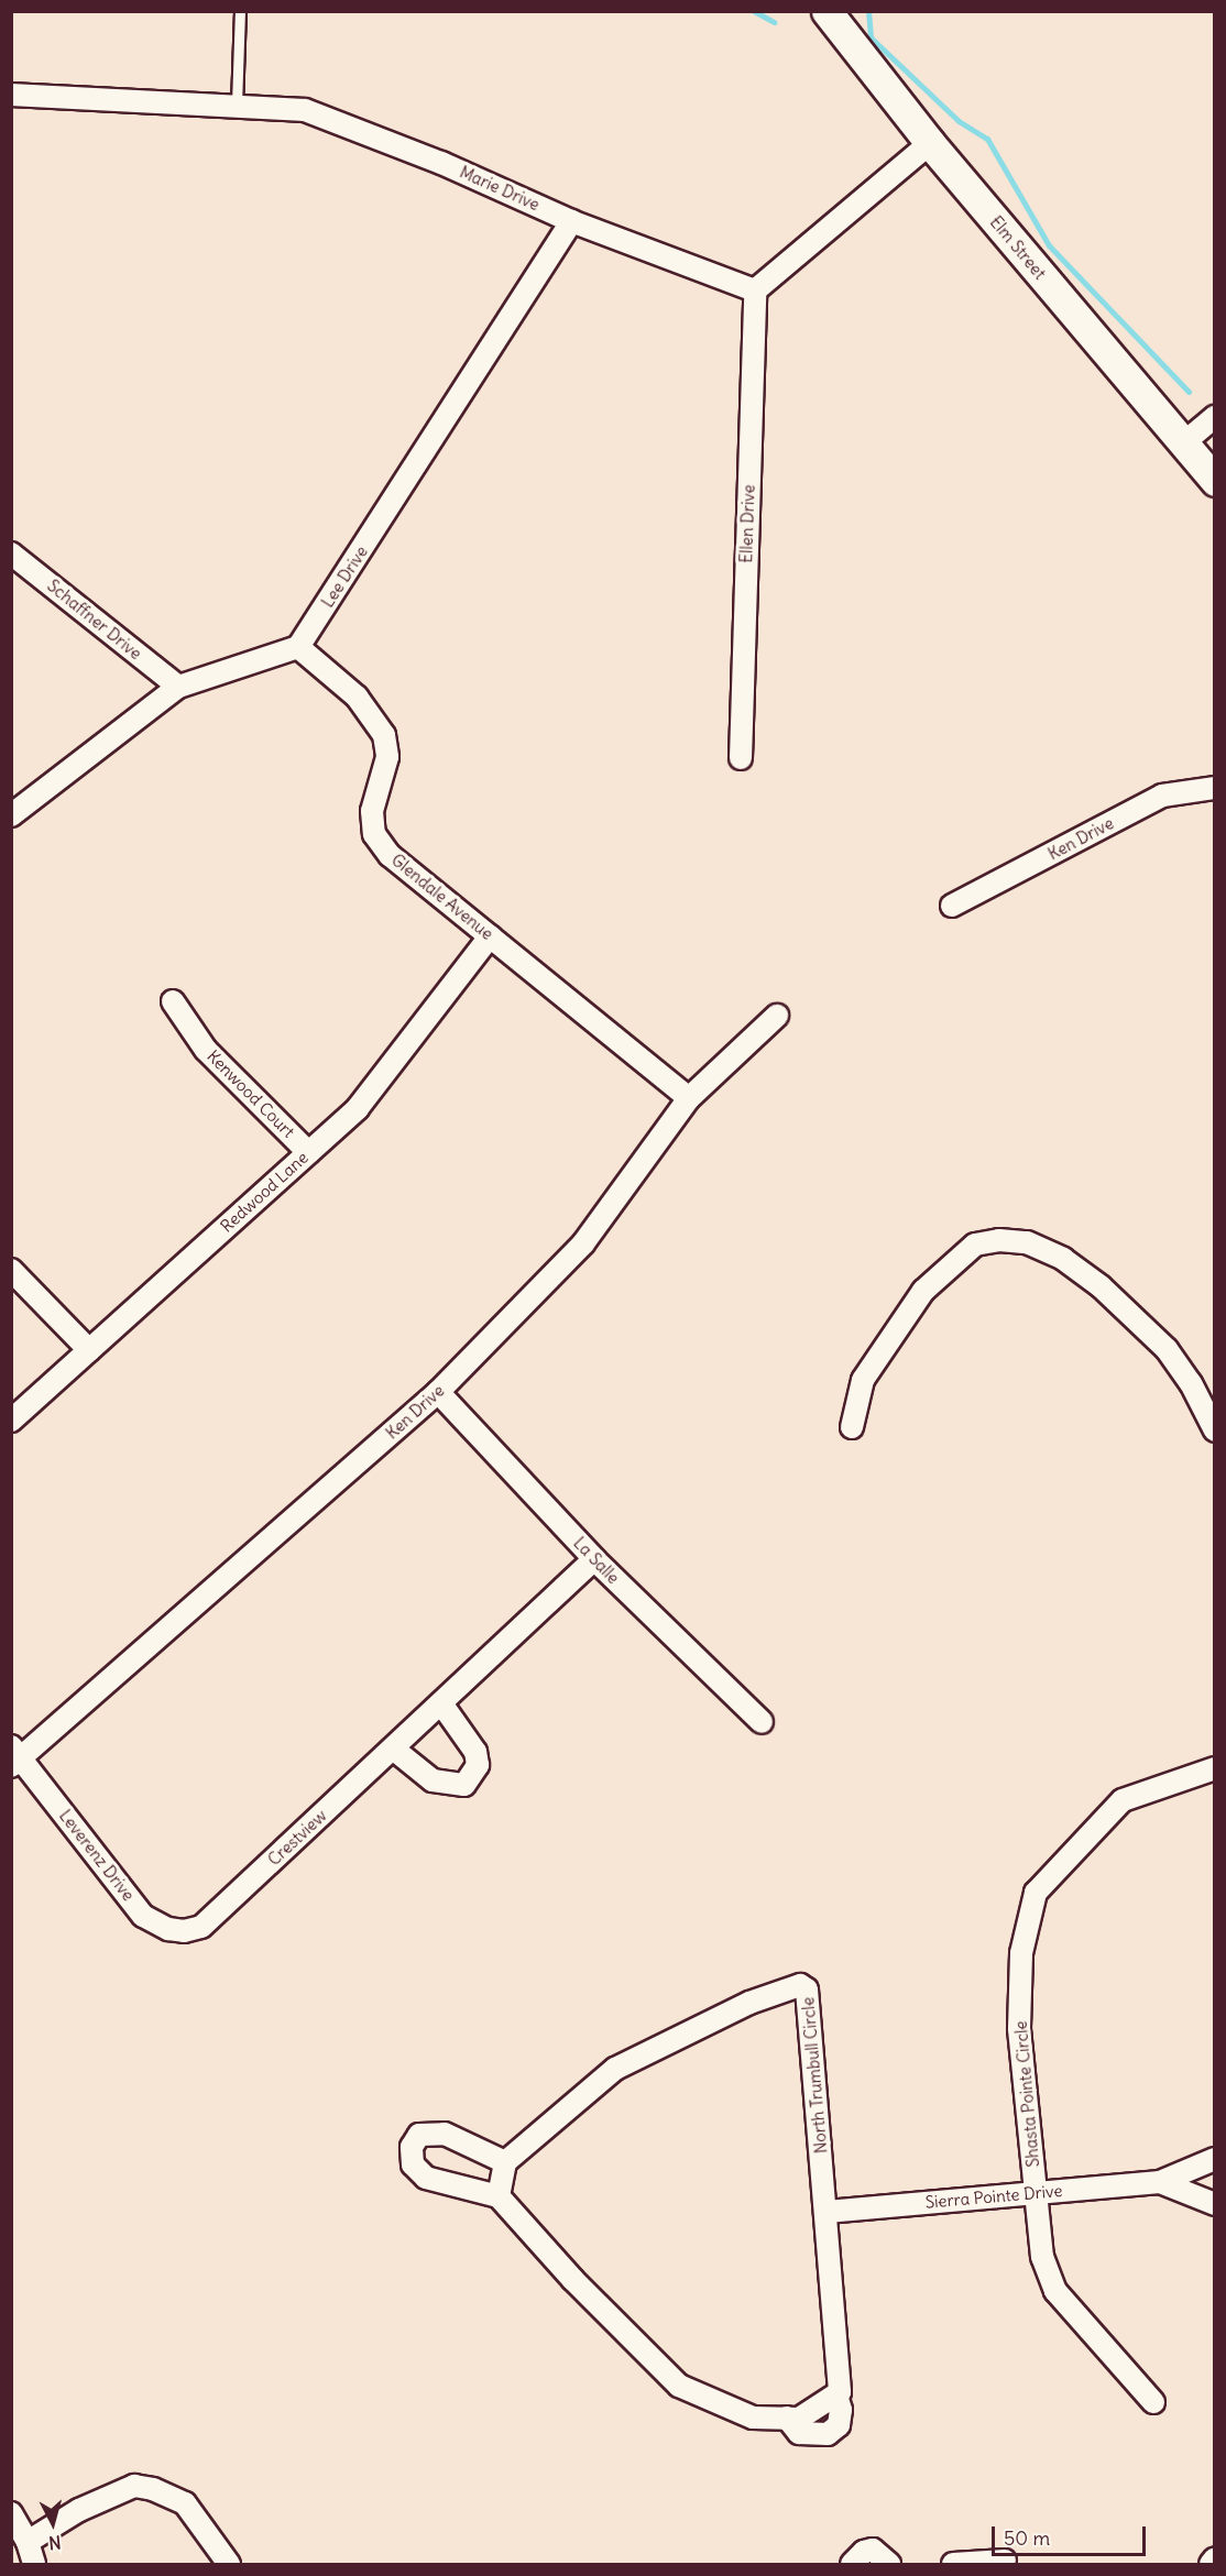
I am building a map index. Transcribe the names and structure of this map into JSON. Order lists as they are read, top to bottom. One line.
{"streets":{"main road":["Elm Street"],"street":["Marie Drive","Ellen Drive","Lee Drive","Schaffner Drive","Ken Drive","Glendale Avenue","Kenwood Court","Redwood Lane","La Salle","Crestview","Leverenz Drive","North Trumbull Circle","Shasta Pointe Circle","Sierra Pointe Drive"]},"crossings":[["Marie Drive","Ellen Drive"],["Marie Drive","Lee Drive"],["Lee Drive","Glendale Avenue"],["Ken Drive","Glendale Avenue"],["Ken Drive","La Salle"],["Ken Drive","Leverenz Drive"],["Glendale Avenue","Redwood Lane"],["Kenwood Court","Redwood Lane"],["La Salle","Crestview"],["Crestview","Leverenz Drive"],["North Trumbull Circle","Sierra Pointe Drive"],["Shasta Pointe Circle","Sierra Pointe Drive"]],"scale_bar":"50 m","north":"bottom"}
